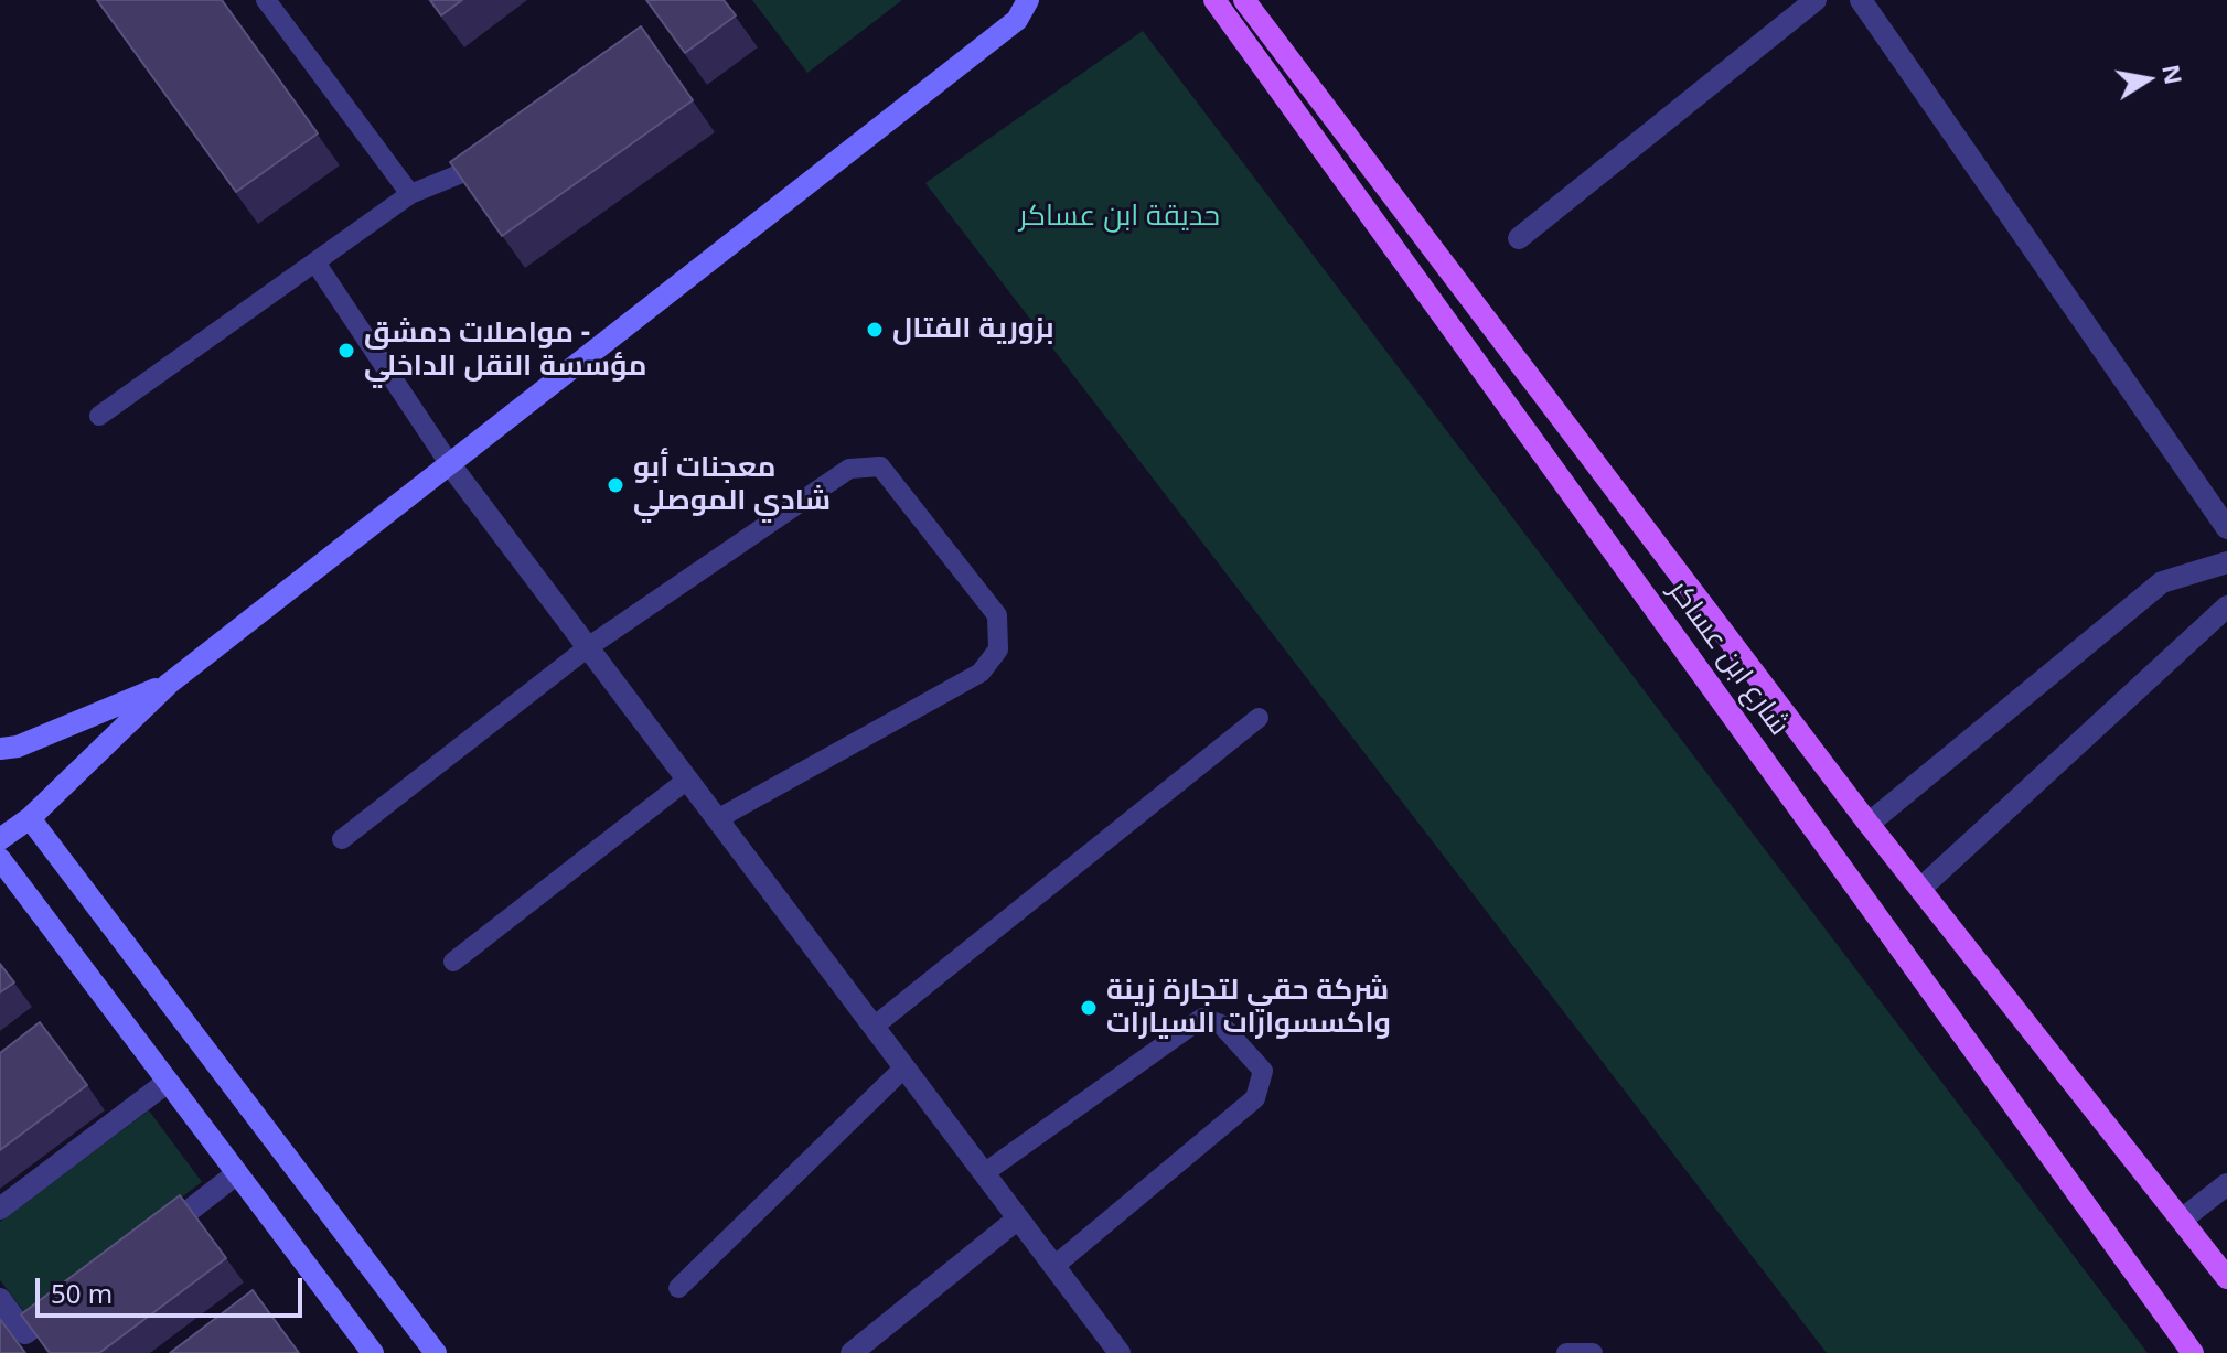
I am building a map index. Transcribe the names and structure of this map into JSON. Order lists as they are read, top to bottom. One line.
{"streets":{"main road":["شارع ابن عساكر"]},"parks":["حديقة ابن عساكر"],"places":["بزورية الفتال","مواصلات دمشق - مؤسسة النقل الداخلي","معجنات أبو شادي الموصلي","شركة حقي لتجارة زينة واكسسوارات السيارات"],"scale_bar":"50 m","north":"right"}
